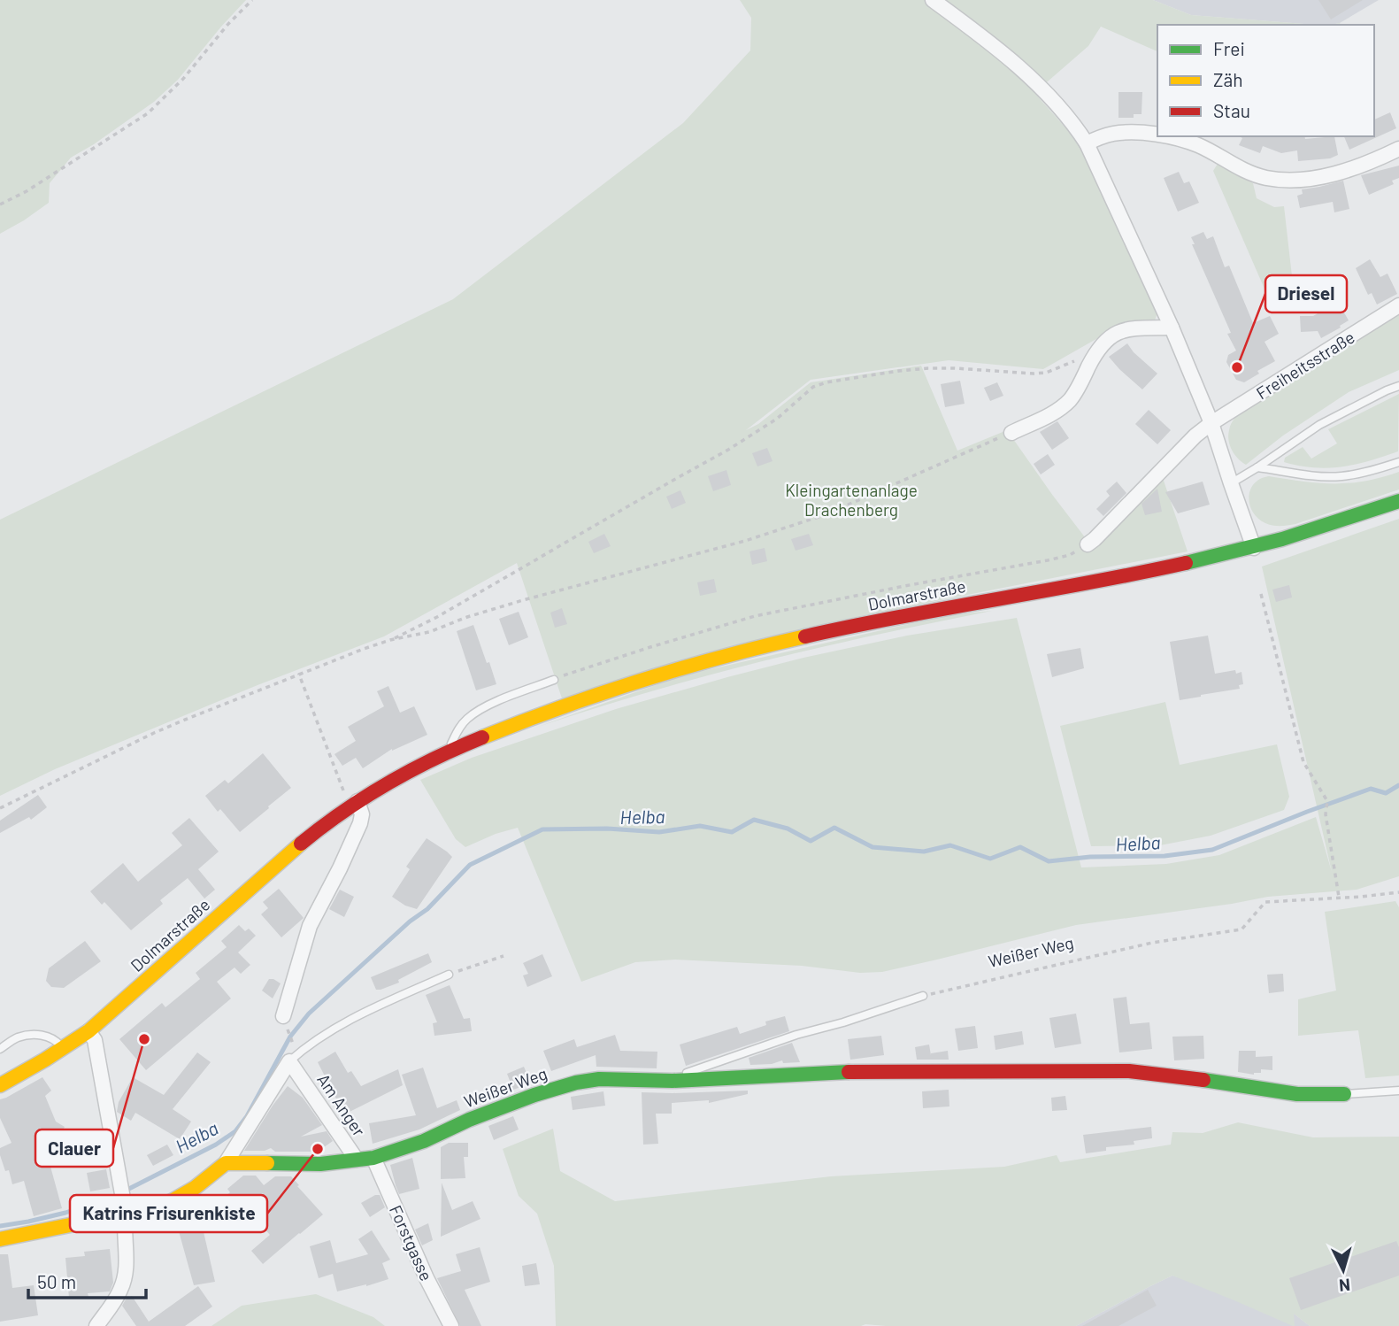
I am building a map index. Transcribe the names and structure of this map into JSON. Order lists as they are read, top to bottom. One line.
{"streets":{"main road":["Dolmarstraße","Weißer Weg","Am Anger"],"street":["Freiheitsstraße","Forstgasse"]},"crossings":[["Freiheitsstraße","Dolmarstraße"],["Weißer Weg","Am Anger"],["Weißer Weg","Forstgasse"]],"water":["Helba"],"parks":["Kleingartenanlage Drachenberg"],"places":["Driesel","Clauer","Katrins Frisurenkiste"],"legend":["Frei","Zäh","Stau"],"scale_bar":"50 m","north":"bottom"}
